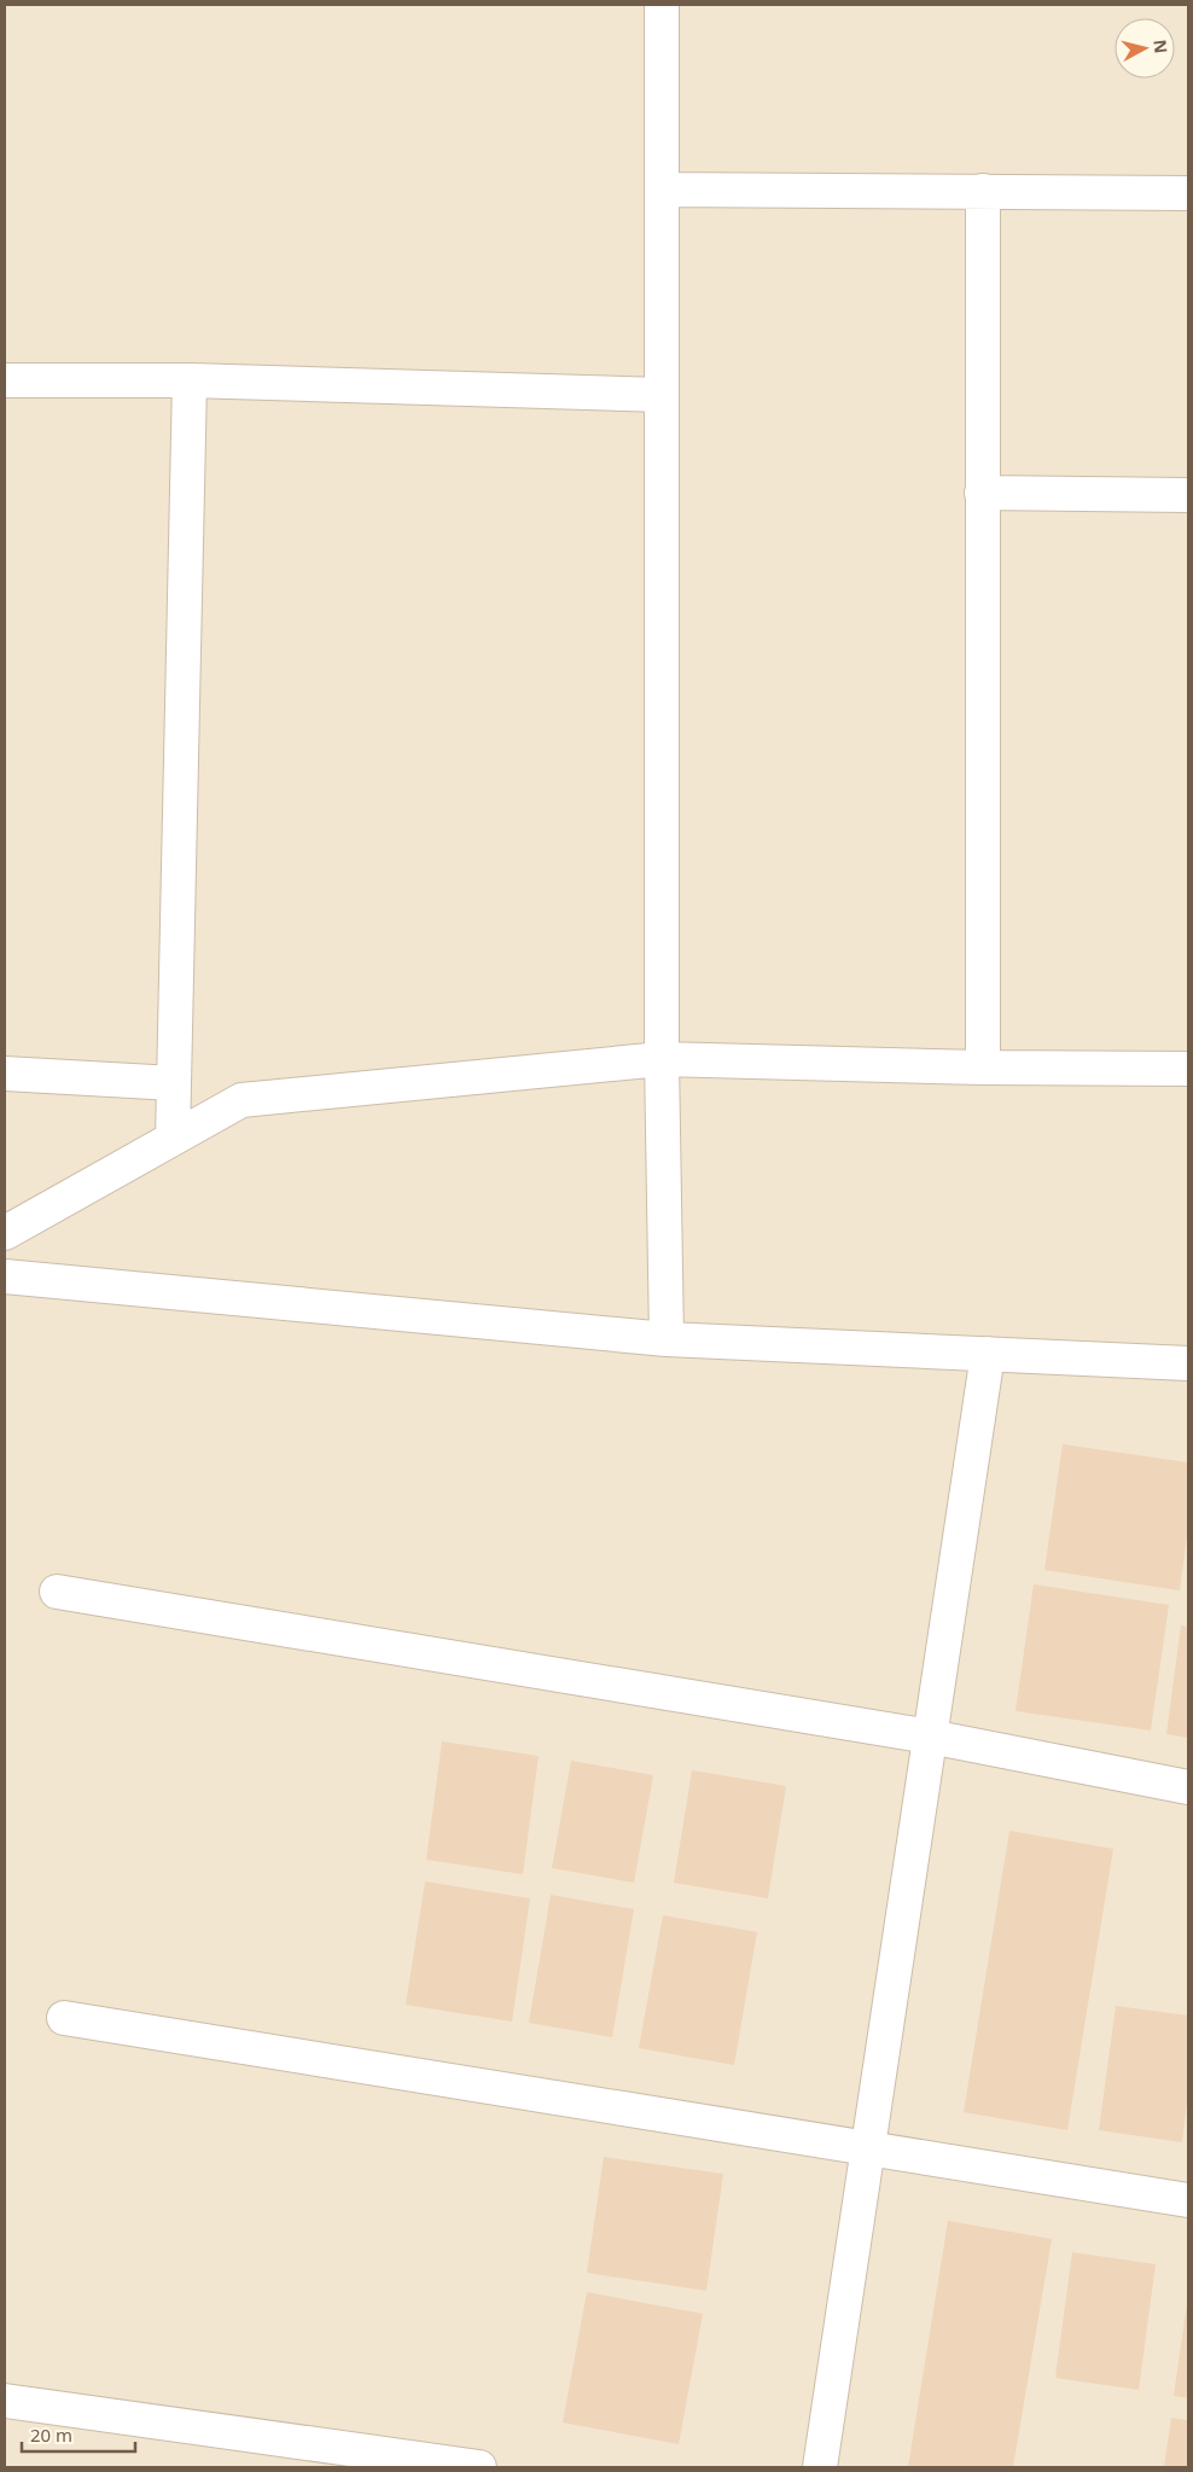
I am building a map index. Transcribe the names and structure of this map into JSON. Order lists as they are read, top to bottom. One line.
{"scale_bar":"20 m","north":"right"}
